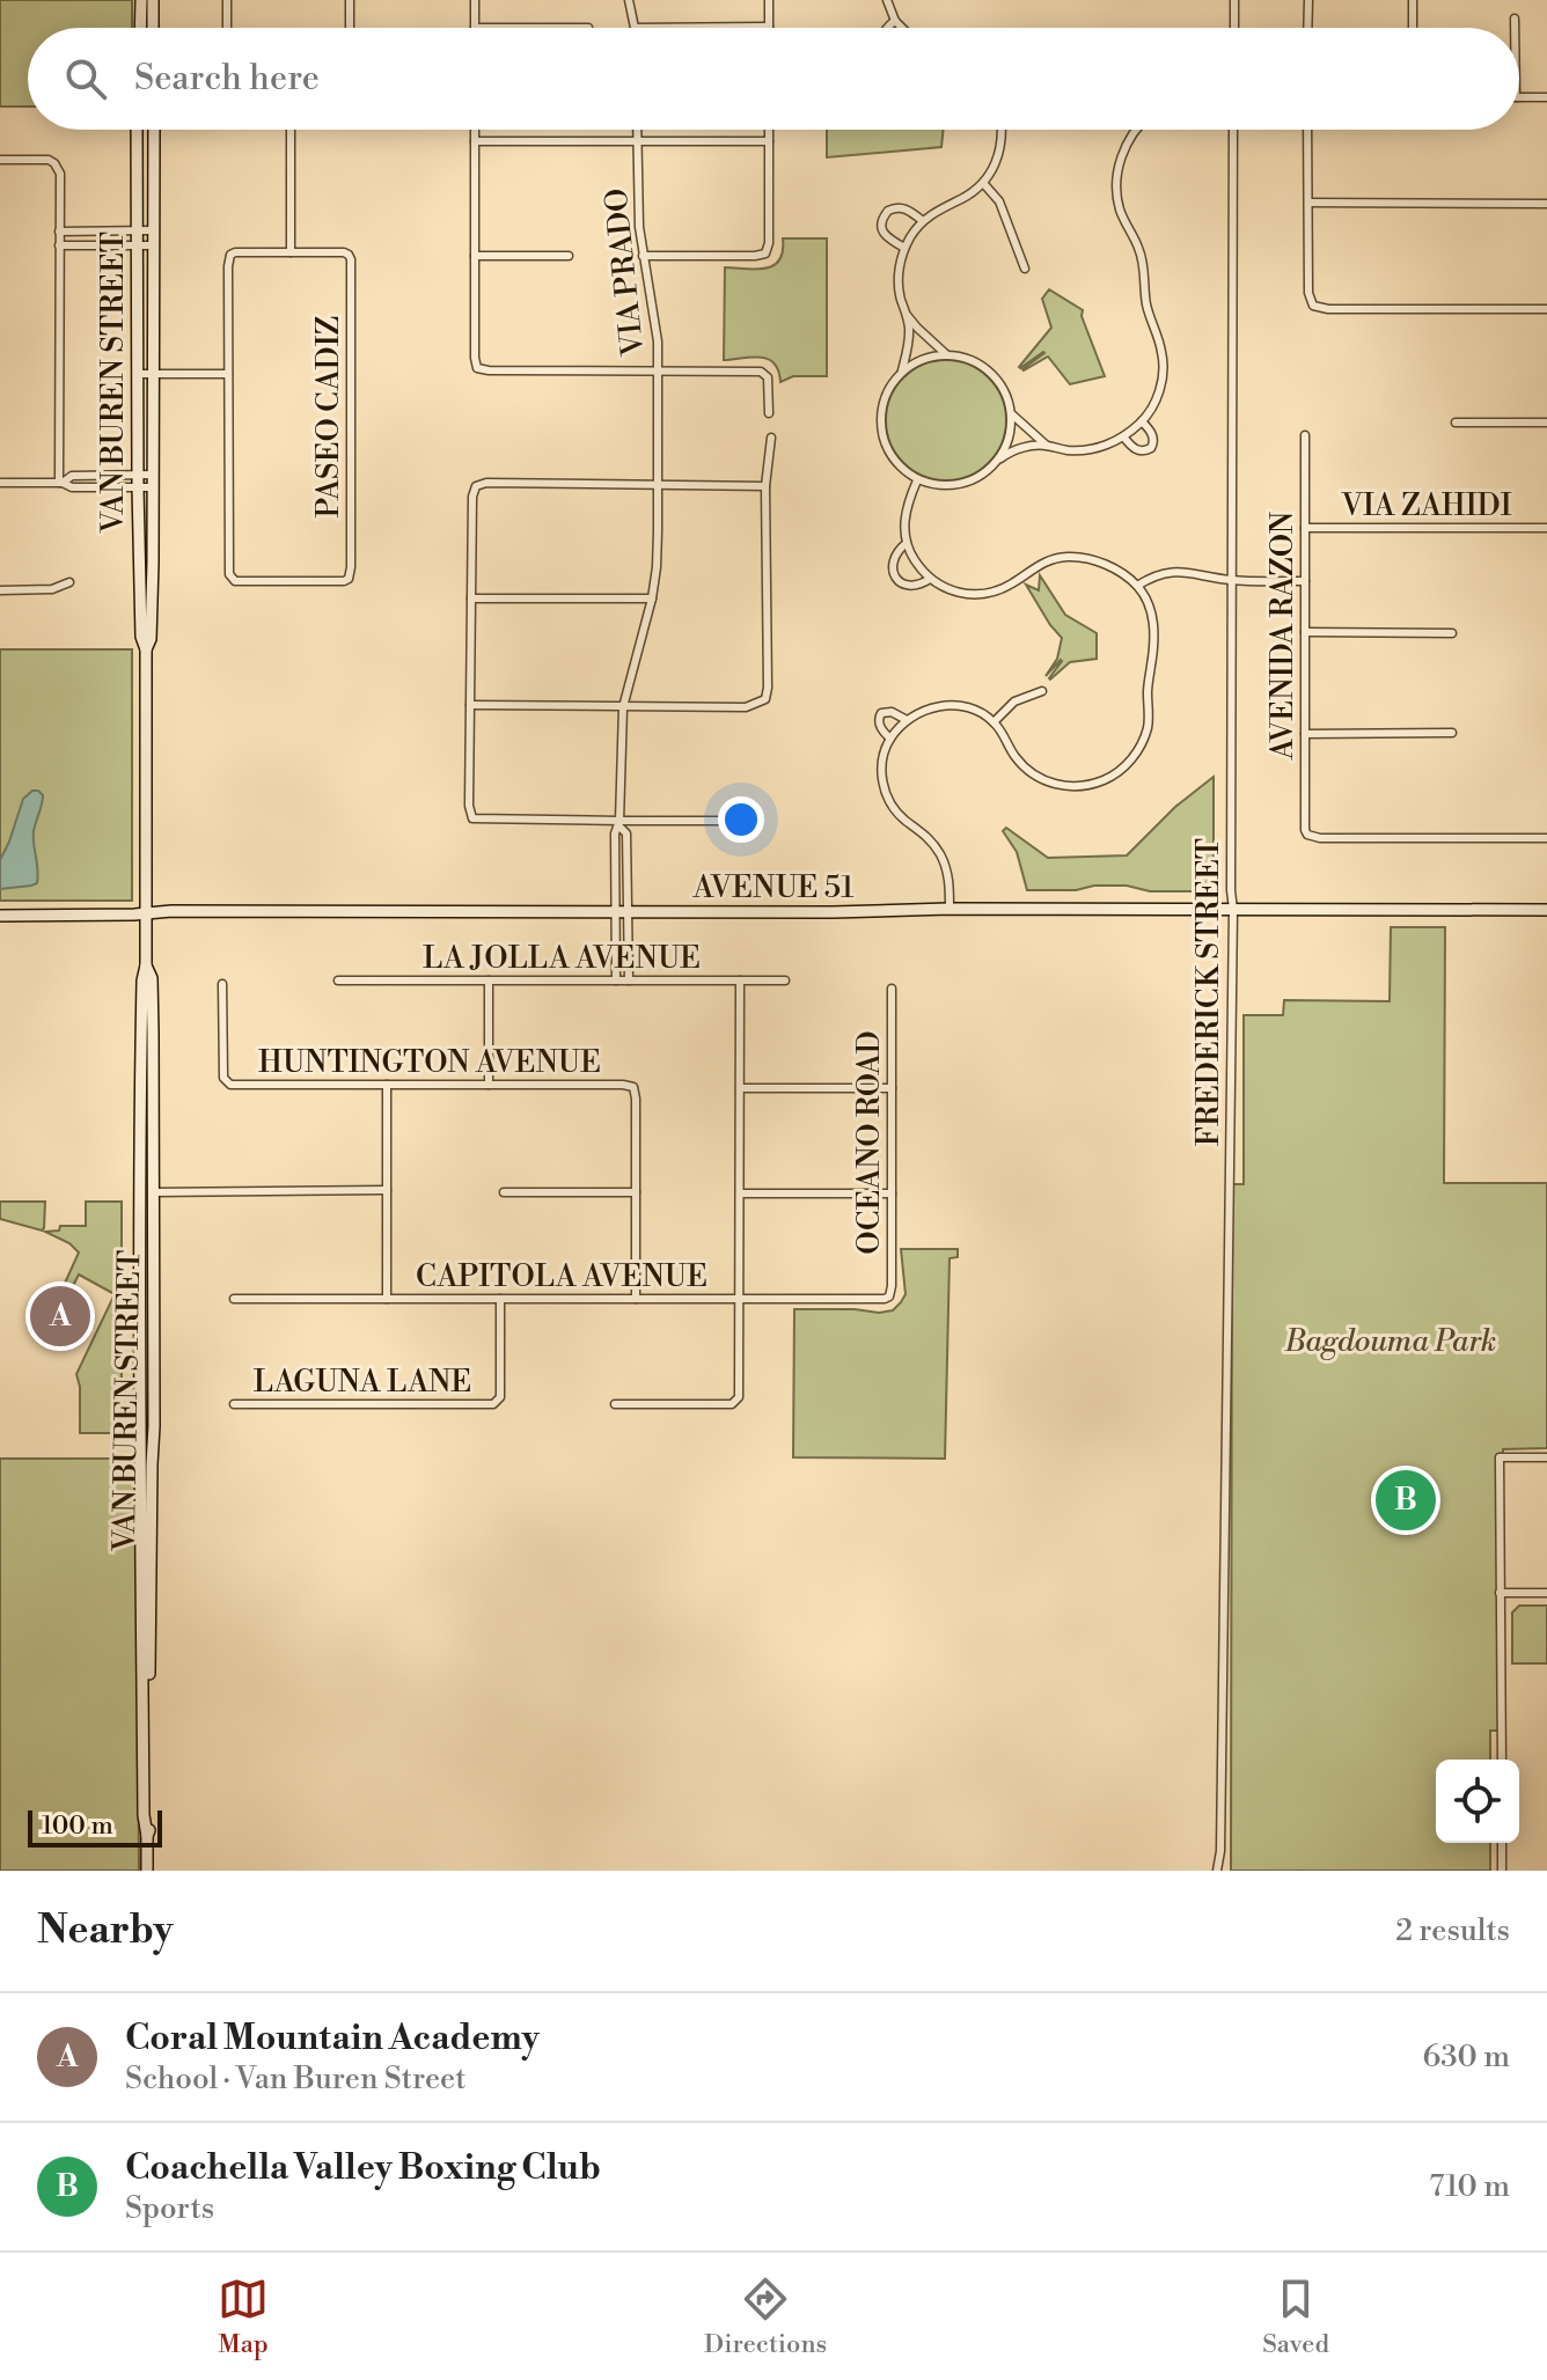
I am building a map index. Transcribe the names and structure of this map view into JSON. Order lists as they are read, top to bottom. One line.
{"streets":{"street":["VIA PRADO","VAN BUREN STREET","PASEO CADIZ","VIA ZAHIDI","AVENIDA RAZON","AVENUE 51","LA JOLLA AVENUE","FREDERICK STREET","HUNTINGTON AVENUE","OCEANO ROAD","CAPITOLA AVENUE","LAGUNA LANE"]},"crossings":[["VIA PRADO","AVENUE 51"],["VAN BUREN STREET","AVENUE 51"],["VIA ZAHIDI","AVENIDA RAZON"],["AVENUE 51","FREDERICK STREET"],["OCEANO ROAD","CAPITOLA AVENUE"],["CAPITOLA AVENUE","LAGUNA LANE"]],"parks":["Bagdouma Park"],"scale_bar":"100 m","page":{"search":"Search here","pins":["A","B"],"scale":"100 m","heading":["Nearby","2 results"],"list":[{"mark":"A","name":"Coral Mountain Academy","note":"School · Van Buren Street","value":"630 m"},{"mark":"B","name":"Coachella Valley Boxing Club","note":"Sports","value":"710 m"}],"nav":["Map","Directions","Saved"]}}
